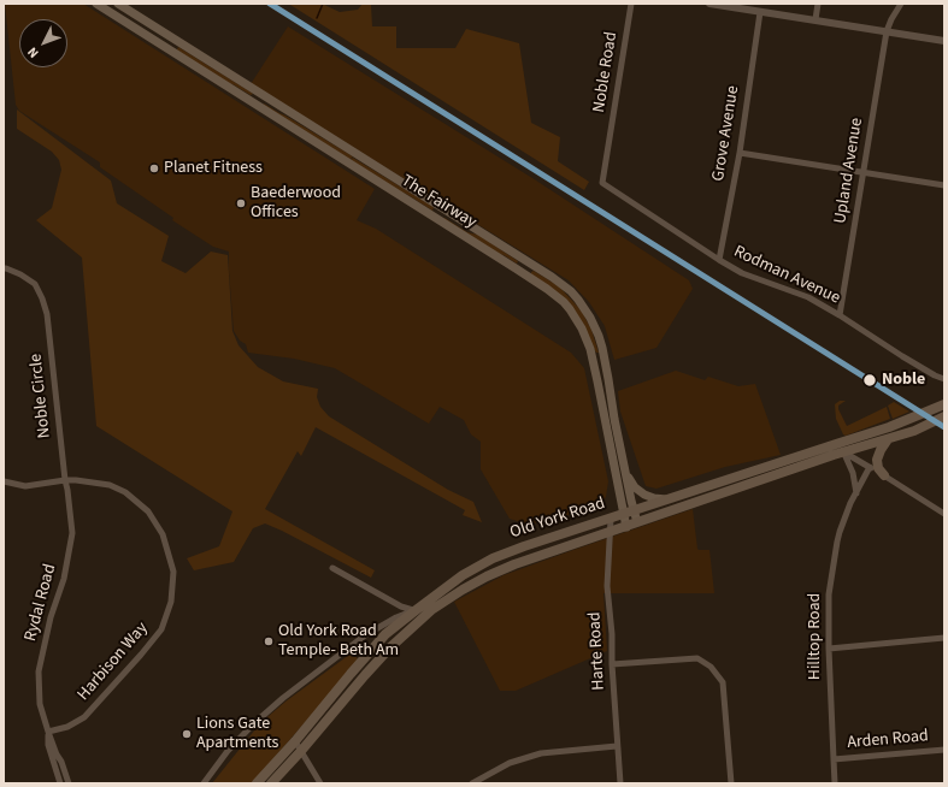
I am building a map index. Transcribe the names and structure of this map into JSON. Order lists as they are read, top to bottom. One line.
{"streets":{"highway":["Old York Road"],"main road":["The Fairway"],"street":["Noble Road","Grove Avenue","Upland Avenue","Rodman Avenue","Noble Circle","Rydal Road","Hilltop Road","Harte Road","Harbison Way","Arden Road"]},"crossings":[["Noble Road","Rodman Avenue"],["Grove Avenue","Rodman Avenue"],["Upland Avenue","Rodman Avenue"],["The Fairway","Old York Road"],["Noble Circle","Rydal Road"],["Noble Circle","Harbison Way"],["Old York Road","Harte Road"],["Rydal Road","Harbison Way"],["Hilltop Road","Arden Road"]],"places":["Planet Fitness","Baederwood Offices","Noble","Old York Road Temple- Beth Am","Lions Gate Apartments"],"north":"bottom left"}
